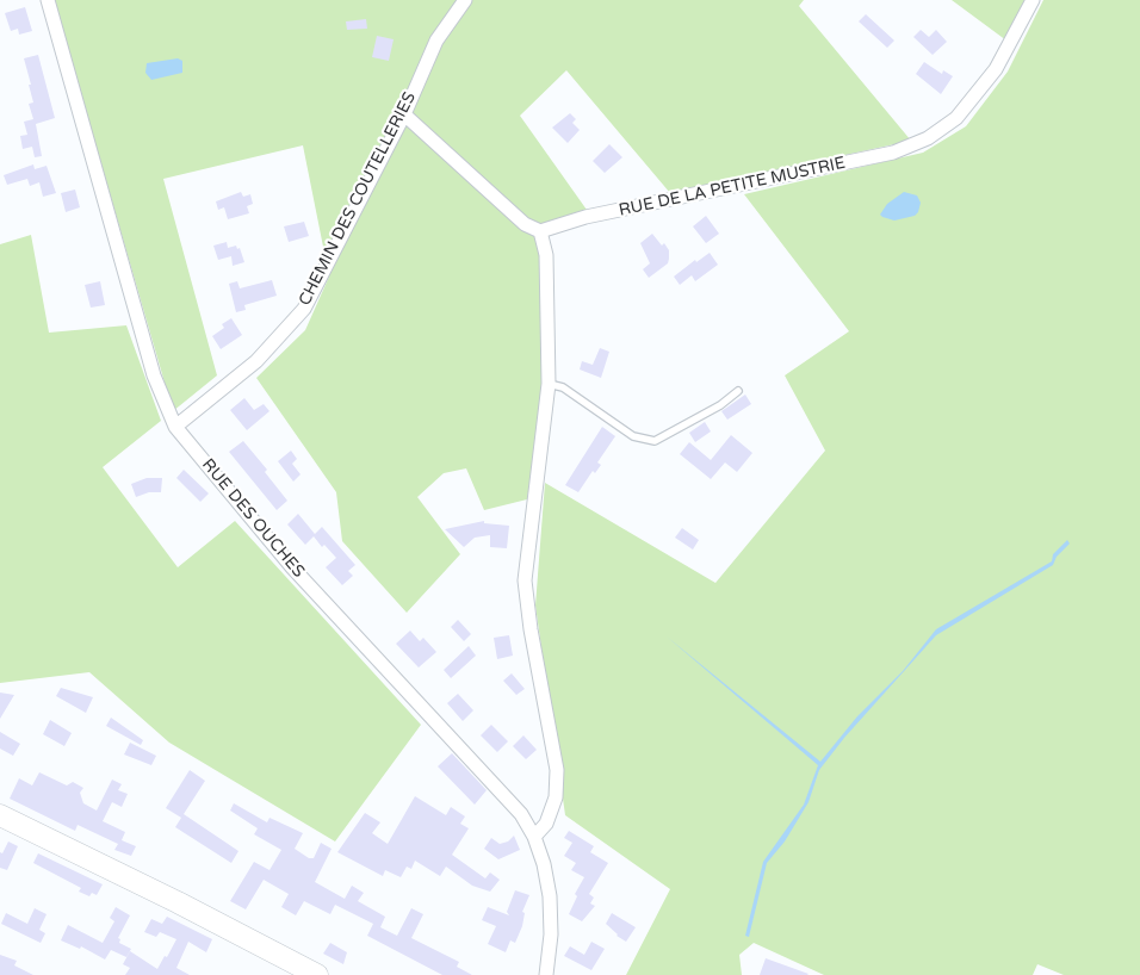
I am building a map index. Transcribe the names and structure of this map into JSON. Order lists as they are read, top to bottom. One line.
{"streets":{"street":["RUE DE LA PETITE MUSTRIE","CHEMIN DES COUTELLERIES","RUE DES OUCHES"]},"crossings":[["CHEMIN DES COUTELLERIES","RUE DES OUCHES"]]}
